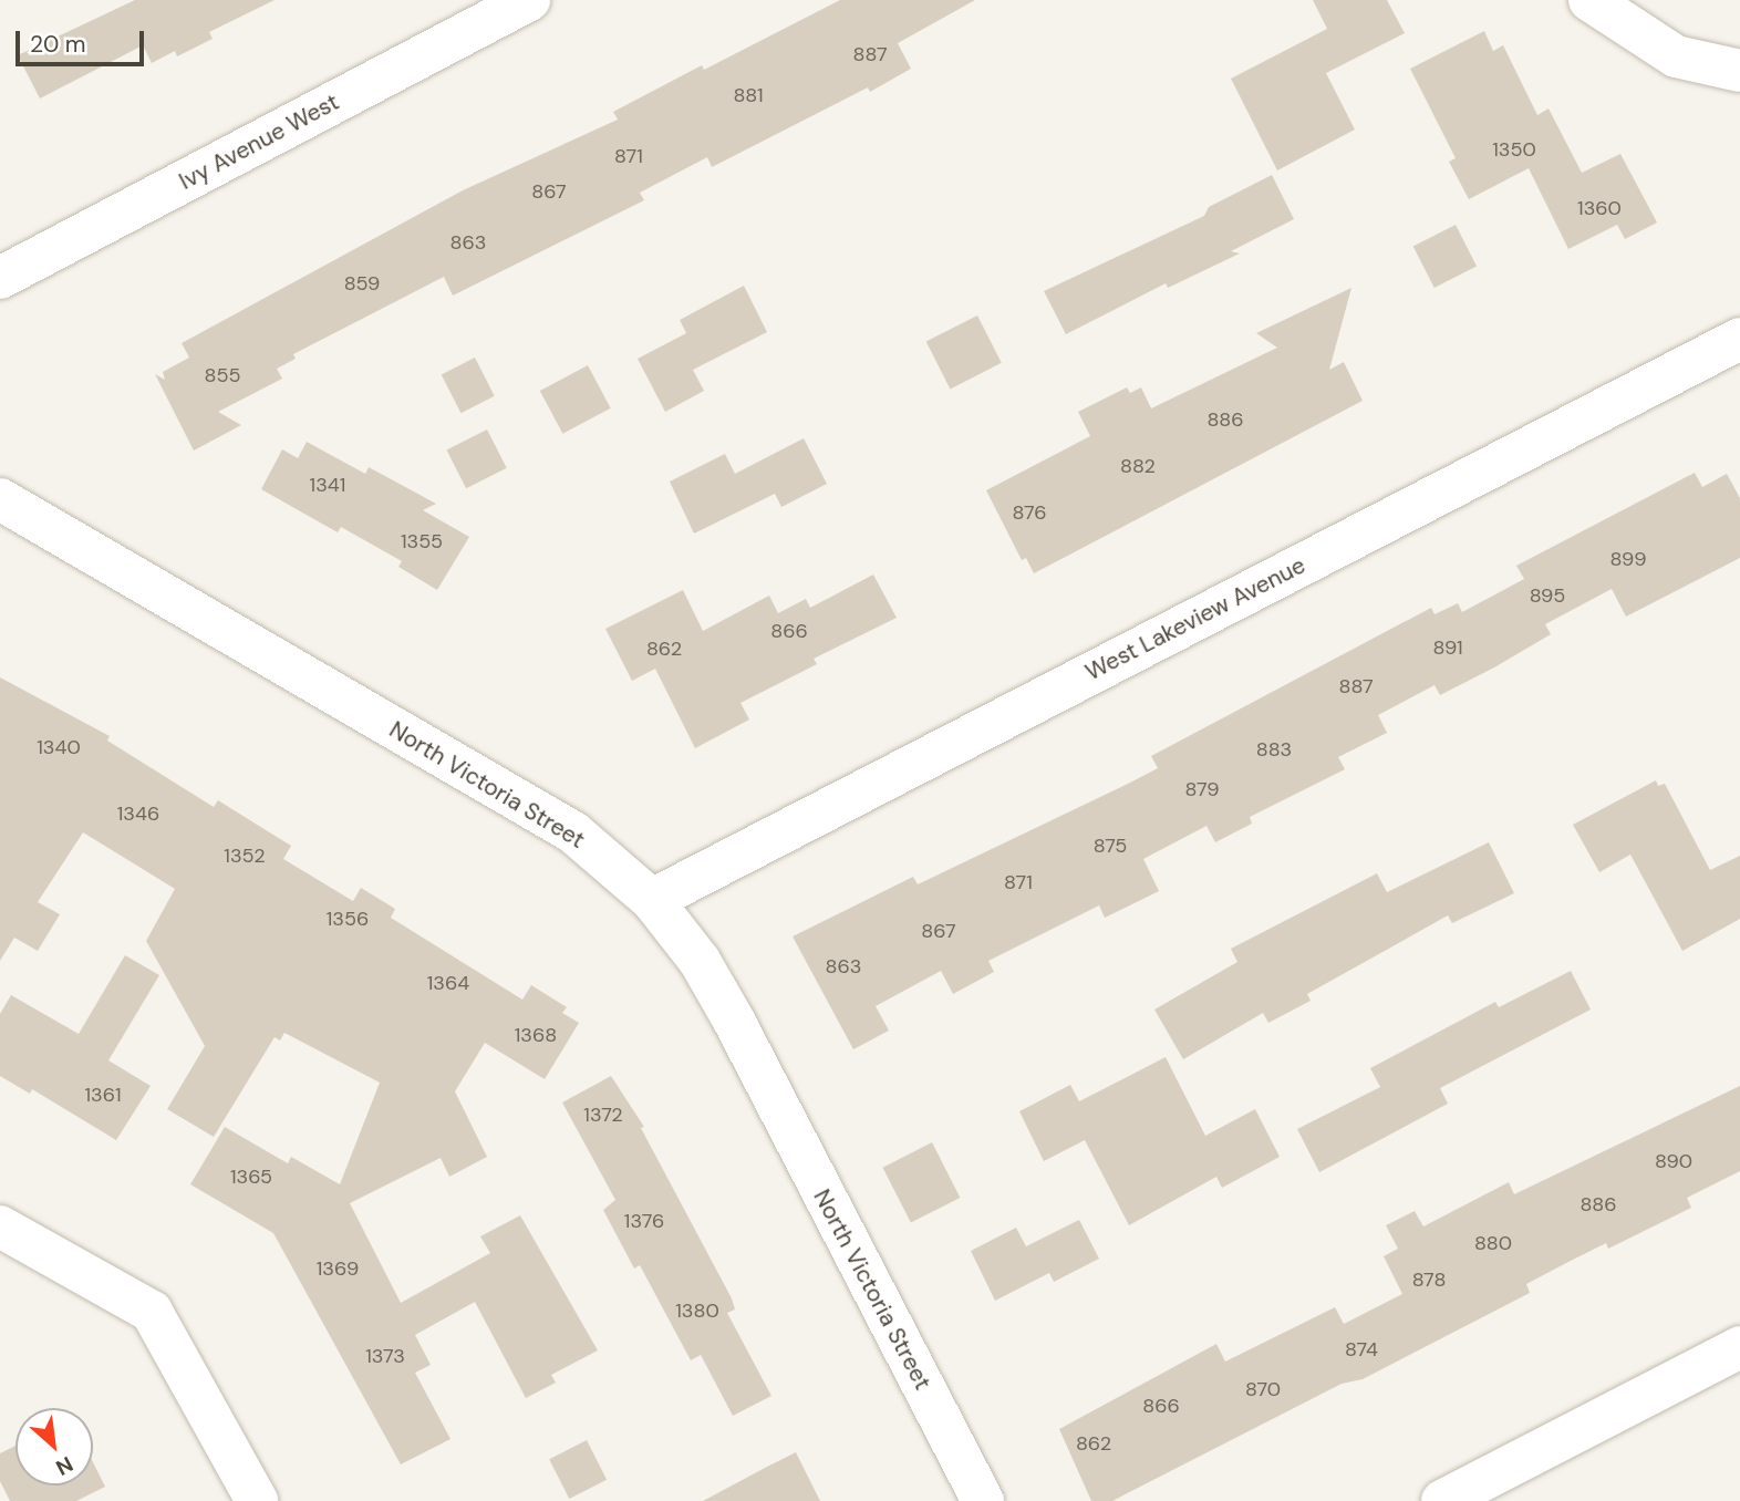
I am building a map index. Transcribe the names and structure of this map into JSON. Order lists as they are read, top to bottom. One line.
{"streets":{"street":["Ivy Avenue West","West Lakeview Avenue","North Victoria Street"]},"crossings":[["West Lakeview Avenue","North Victoria Street"]],"house_numbers":["887","881","1350","871","867","1360","863","859","855","886","882","1341","876","1355","899","895","866","891","862","887","1340","883","879","1346","875","1352","871","1356","867","863","1364","1368","1361","1372","890","1365","886","1376","880","1369","878","1380","874","1373","870","866","862"],"scale_bar":"20 m","north":"bottom right"}
